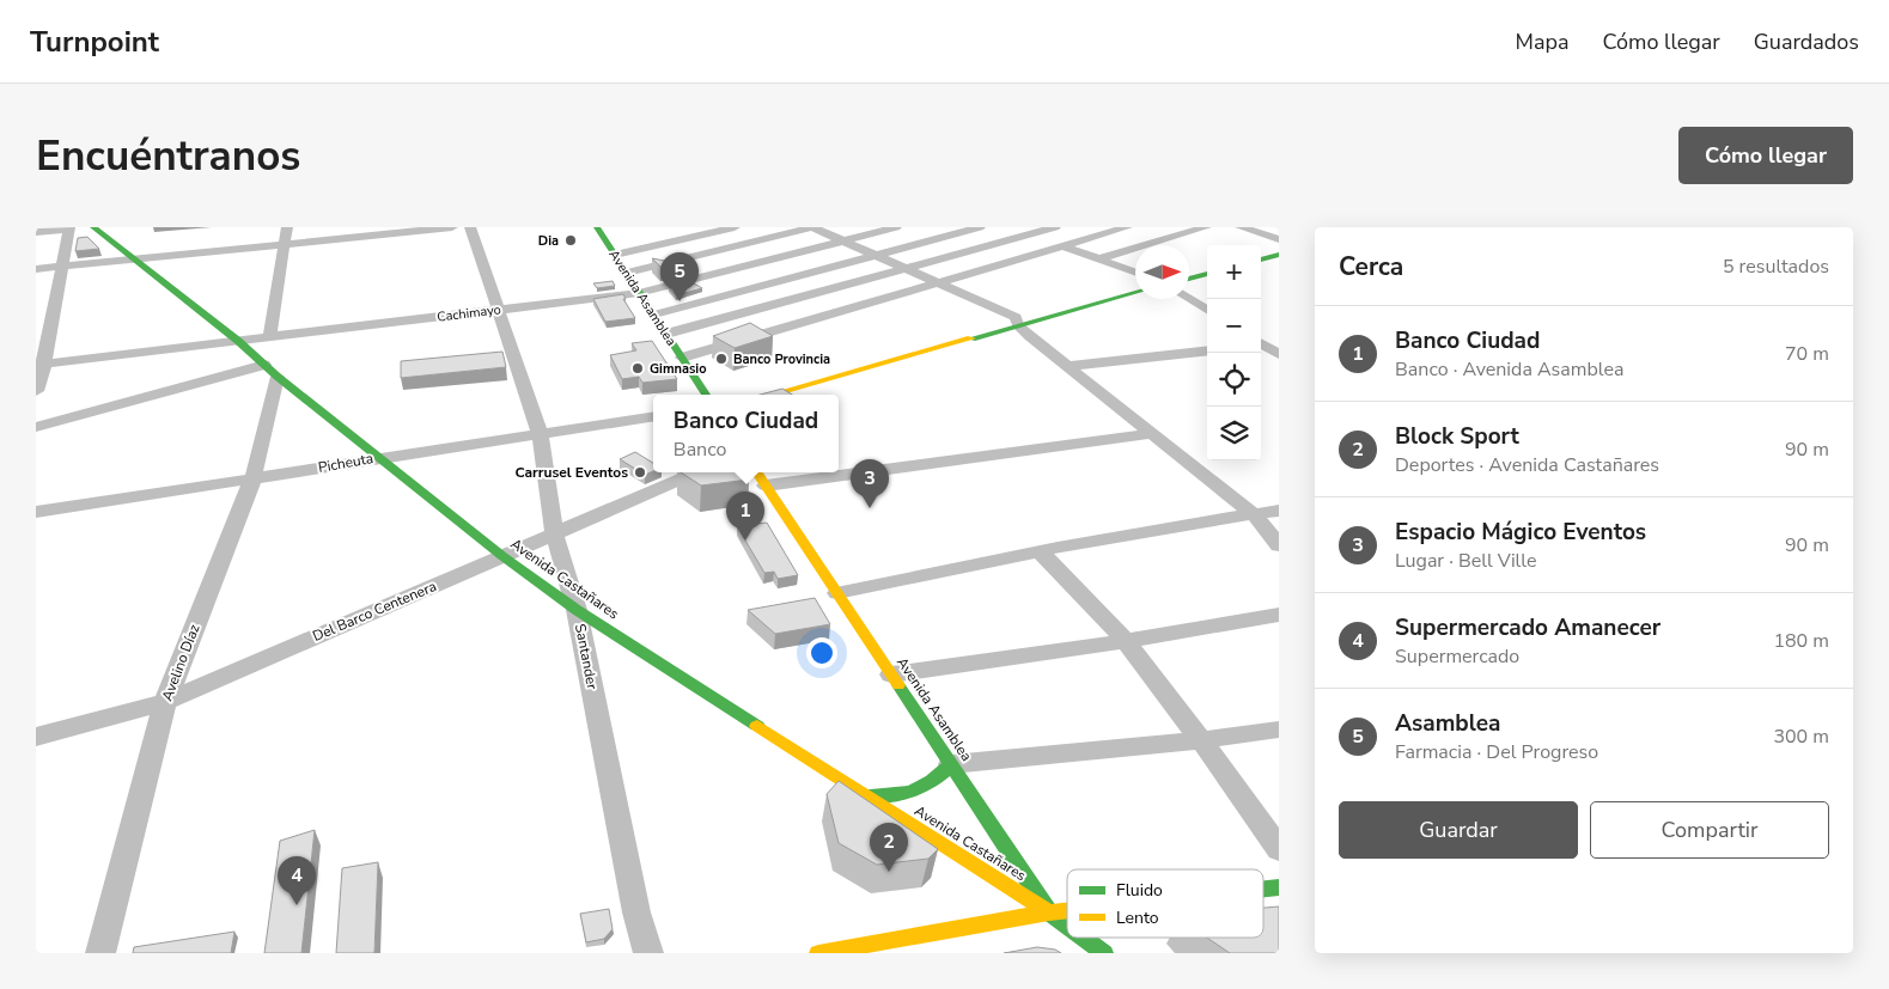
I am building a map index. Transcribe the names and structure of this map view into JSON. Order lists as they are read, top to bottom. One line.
{"streets":{"main road":["Avenida Asamblea","Avenida Castañares"],"street":["Cachimayo","Picheuta","Del Barco Centenera","Santander","Avelino Díaz"]},"crossings":[["Avenida Asamblea","Cachimayo"],["Avenida Asamblea","Avenida Castañares"],["Cachimayo","Avenida Castañares"],["Cachimayo","Santander"],["Picheuta","Avenida Castañares"],["Picheuta","Santander"],["Picheuta","Avelino Díaz"],["Avenida Castañares","Del Barco Centenera"],["Avenida Castañares","Santander"],["Avenida Castañares","Avelino Díaz"],["Del Barco Centenera","Santander"],["Del Barco Centenera","Avelino Díaz"]],"places":["Dia","Banco Provincia","Gimnasio","Carrusel Eventos"],"legend":["Fluido","Lento"],"north":"right","page":{"header":"Turnpoint","nav":["Mapa","Cómo llegar","Guardados"],"buttons":["Cómo llegar",["Guardar","Compartir"]],"title":"Encuéntranos","heading":["Cerca","5 resultados"],"map_buttons":["+","−"],"pins":["5","3","1","2","4"],"list":[{"mark":"1","name":"Banco Ciudad","note":"Banco · Avenida Asamblea","value":"70 m"},{"mark":"2","name":"Block Sport","note":"Deportes · Avenida Castañares","value":"90 m"},{"mark":"3","name":"Espacio Mágico Eventos","note":"Lugar · Bell Ville","value":"90 m"},{"mark":"4","name":"Supermercado Amanecer","note":"Supermercado","value":"180 m"},{"mark":"5","name":"Asamblea","note":"Farmacia · Del Progreso","value":"300 m"}],"popup":["Banco Ciudad","Banco"]}}
